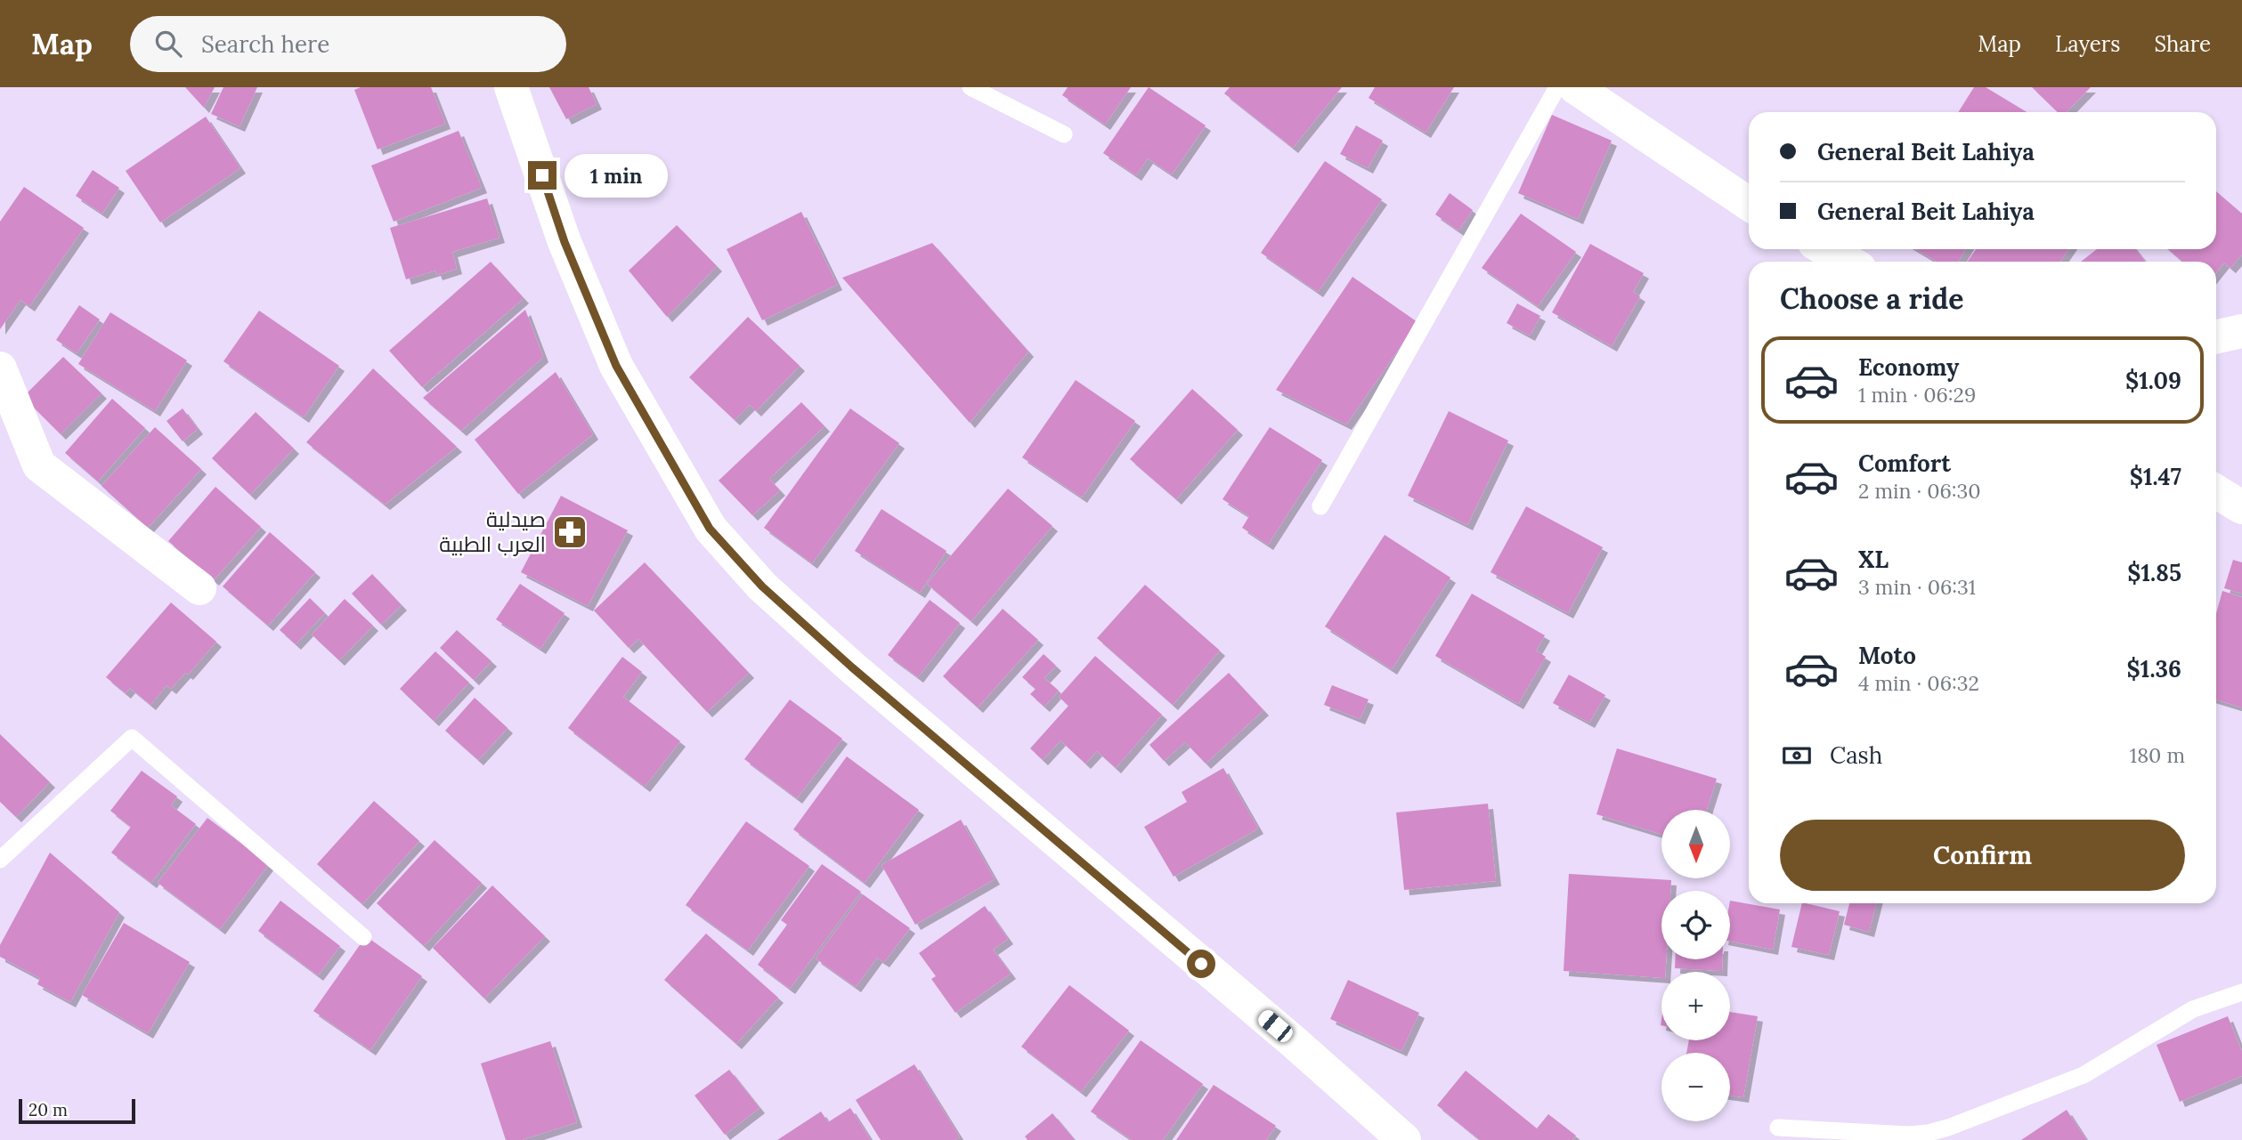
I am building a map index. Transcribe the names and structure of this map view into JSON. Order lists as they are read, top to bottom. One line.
{"places":{"pharmacy":["صيدلية العرب الطبية"]},"scale_bar":"20 m","north":"bottom","page":{"header":"Map","search":"Search here","nav":["Map","Layers","Share"],"banner":["General Beit Lahiya","General Beit Lahiya"],"bubble":"1 min","heading":"Choose a ride","list":[{"name":"Economy","note":"1 min · 06:29","value":"$1.09"},{"name":"Comfort","note":"2 min · 06:30","value":"$1.47"},{"name":"XL","note":"3 min · 06:31","value":"$1.85"},{"name":"Moto","note":"4 min · 06:32","value":"$1.36"}],"pay":["Cash","180 m"],"buttons":"Confirm","map_buttons":["+","−"],"scale":"20 m"}}
